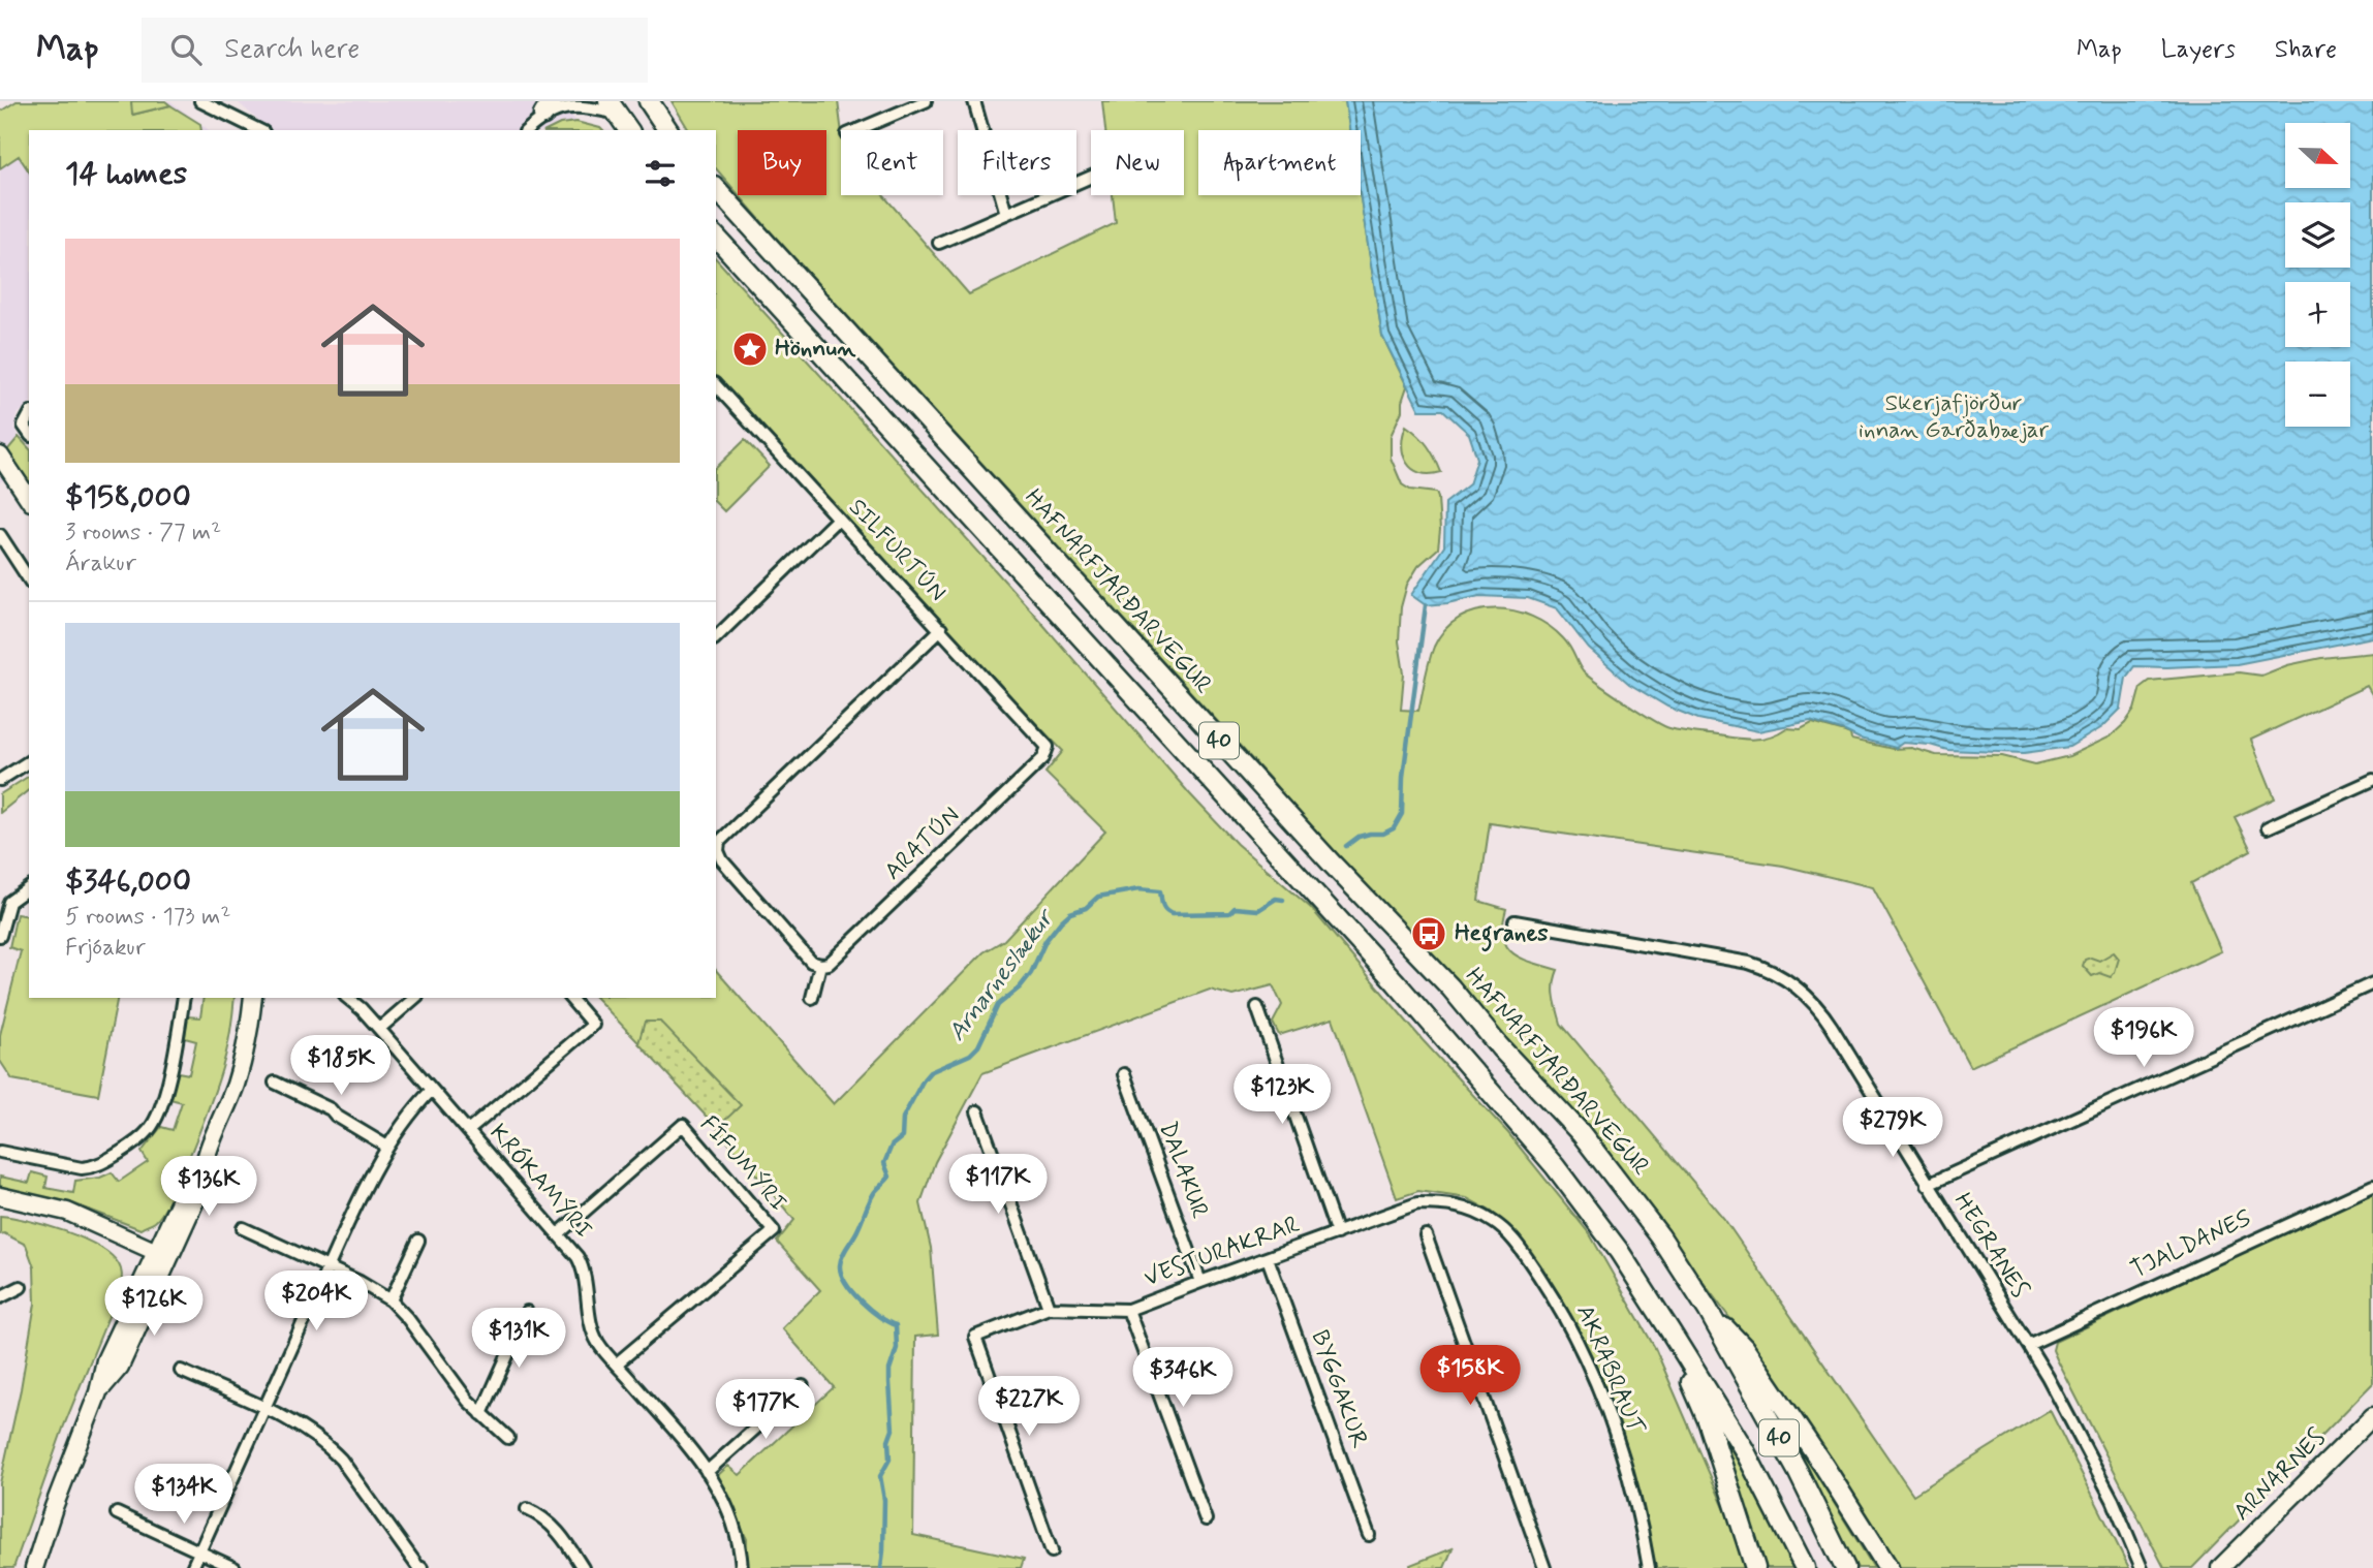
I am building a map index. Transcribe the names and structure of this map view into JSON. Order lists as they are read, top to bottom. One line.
{"streets":{"main road":["HAFNARFJARÐARVEGUR","40"],"street":["SILFURTÚN","ARATÚN","FÍFUMÝRI","DALAKUR","KRÓKAMÝRI","TJALDANES","HEGRANES","VESTURAKRAR","AKRABRAUT","BYGGAKUR","ARNARNES"]},"crossings":[["SILFURTÚN","ARATÚN"],["FÍFUMÝRI","KRÓKAMÝRI"],["DALAKUR","VESTURAKRAR"],["TJALDANES","HEGRANES"],["VESTURAKRAR","AKRABRAUT"],["VESTURAKRAR","BYGGAKUR"]],"water":["Arnarneslækur"],"parks":["Skerjafjörður innan Garðabæjar"],"places":{"place":["Hönnun"],"bus stop":["Hegranes"]},"north":"right","page":{"header":"Map","search":"Search here","nav":["Map","Layers","Share"],"map_buttons":["+","−"],"chip":["Buy","Rent","Filters","New","Apartment"],"heading":"14 homes","list":[{"name":"$158,000","note":"3 rooms · 77 m² · Árakur"},{"name":"$346,000","note":"5 rooms · 173 m² · Frjóakur"}],"price":["$196K","$185K","$123K","$279K","$117K","$136K","$204K","$126K","$131K","$158K","$346K","$227K","$177K","$134K"]}}
